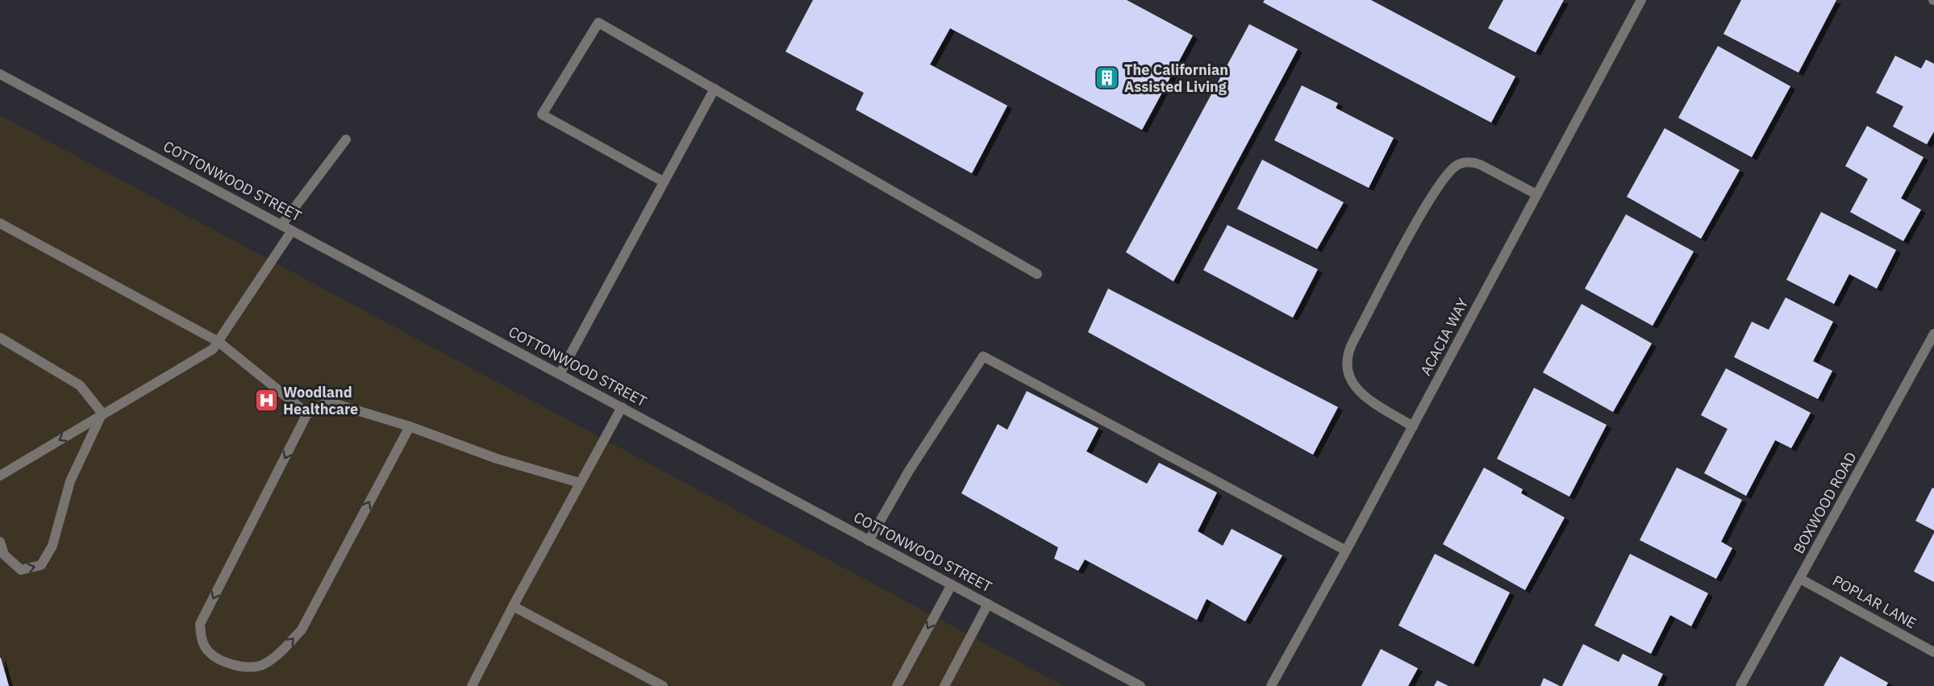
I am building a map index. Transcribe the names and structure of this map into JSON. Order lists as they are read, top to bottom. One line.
{"streets":{"street":["COTTONWOOD STREET","ACACIA WAY","BOXWOOD ROAD","POPLAR LANE"]},"crossings":[["BOXWOOD ROAD","POPLAR LANE"]],"places":{"building":["The Californian Assisted Living"],"hospital":["Woodland Healthcare"]}}
